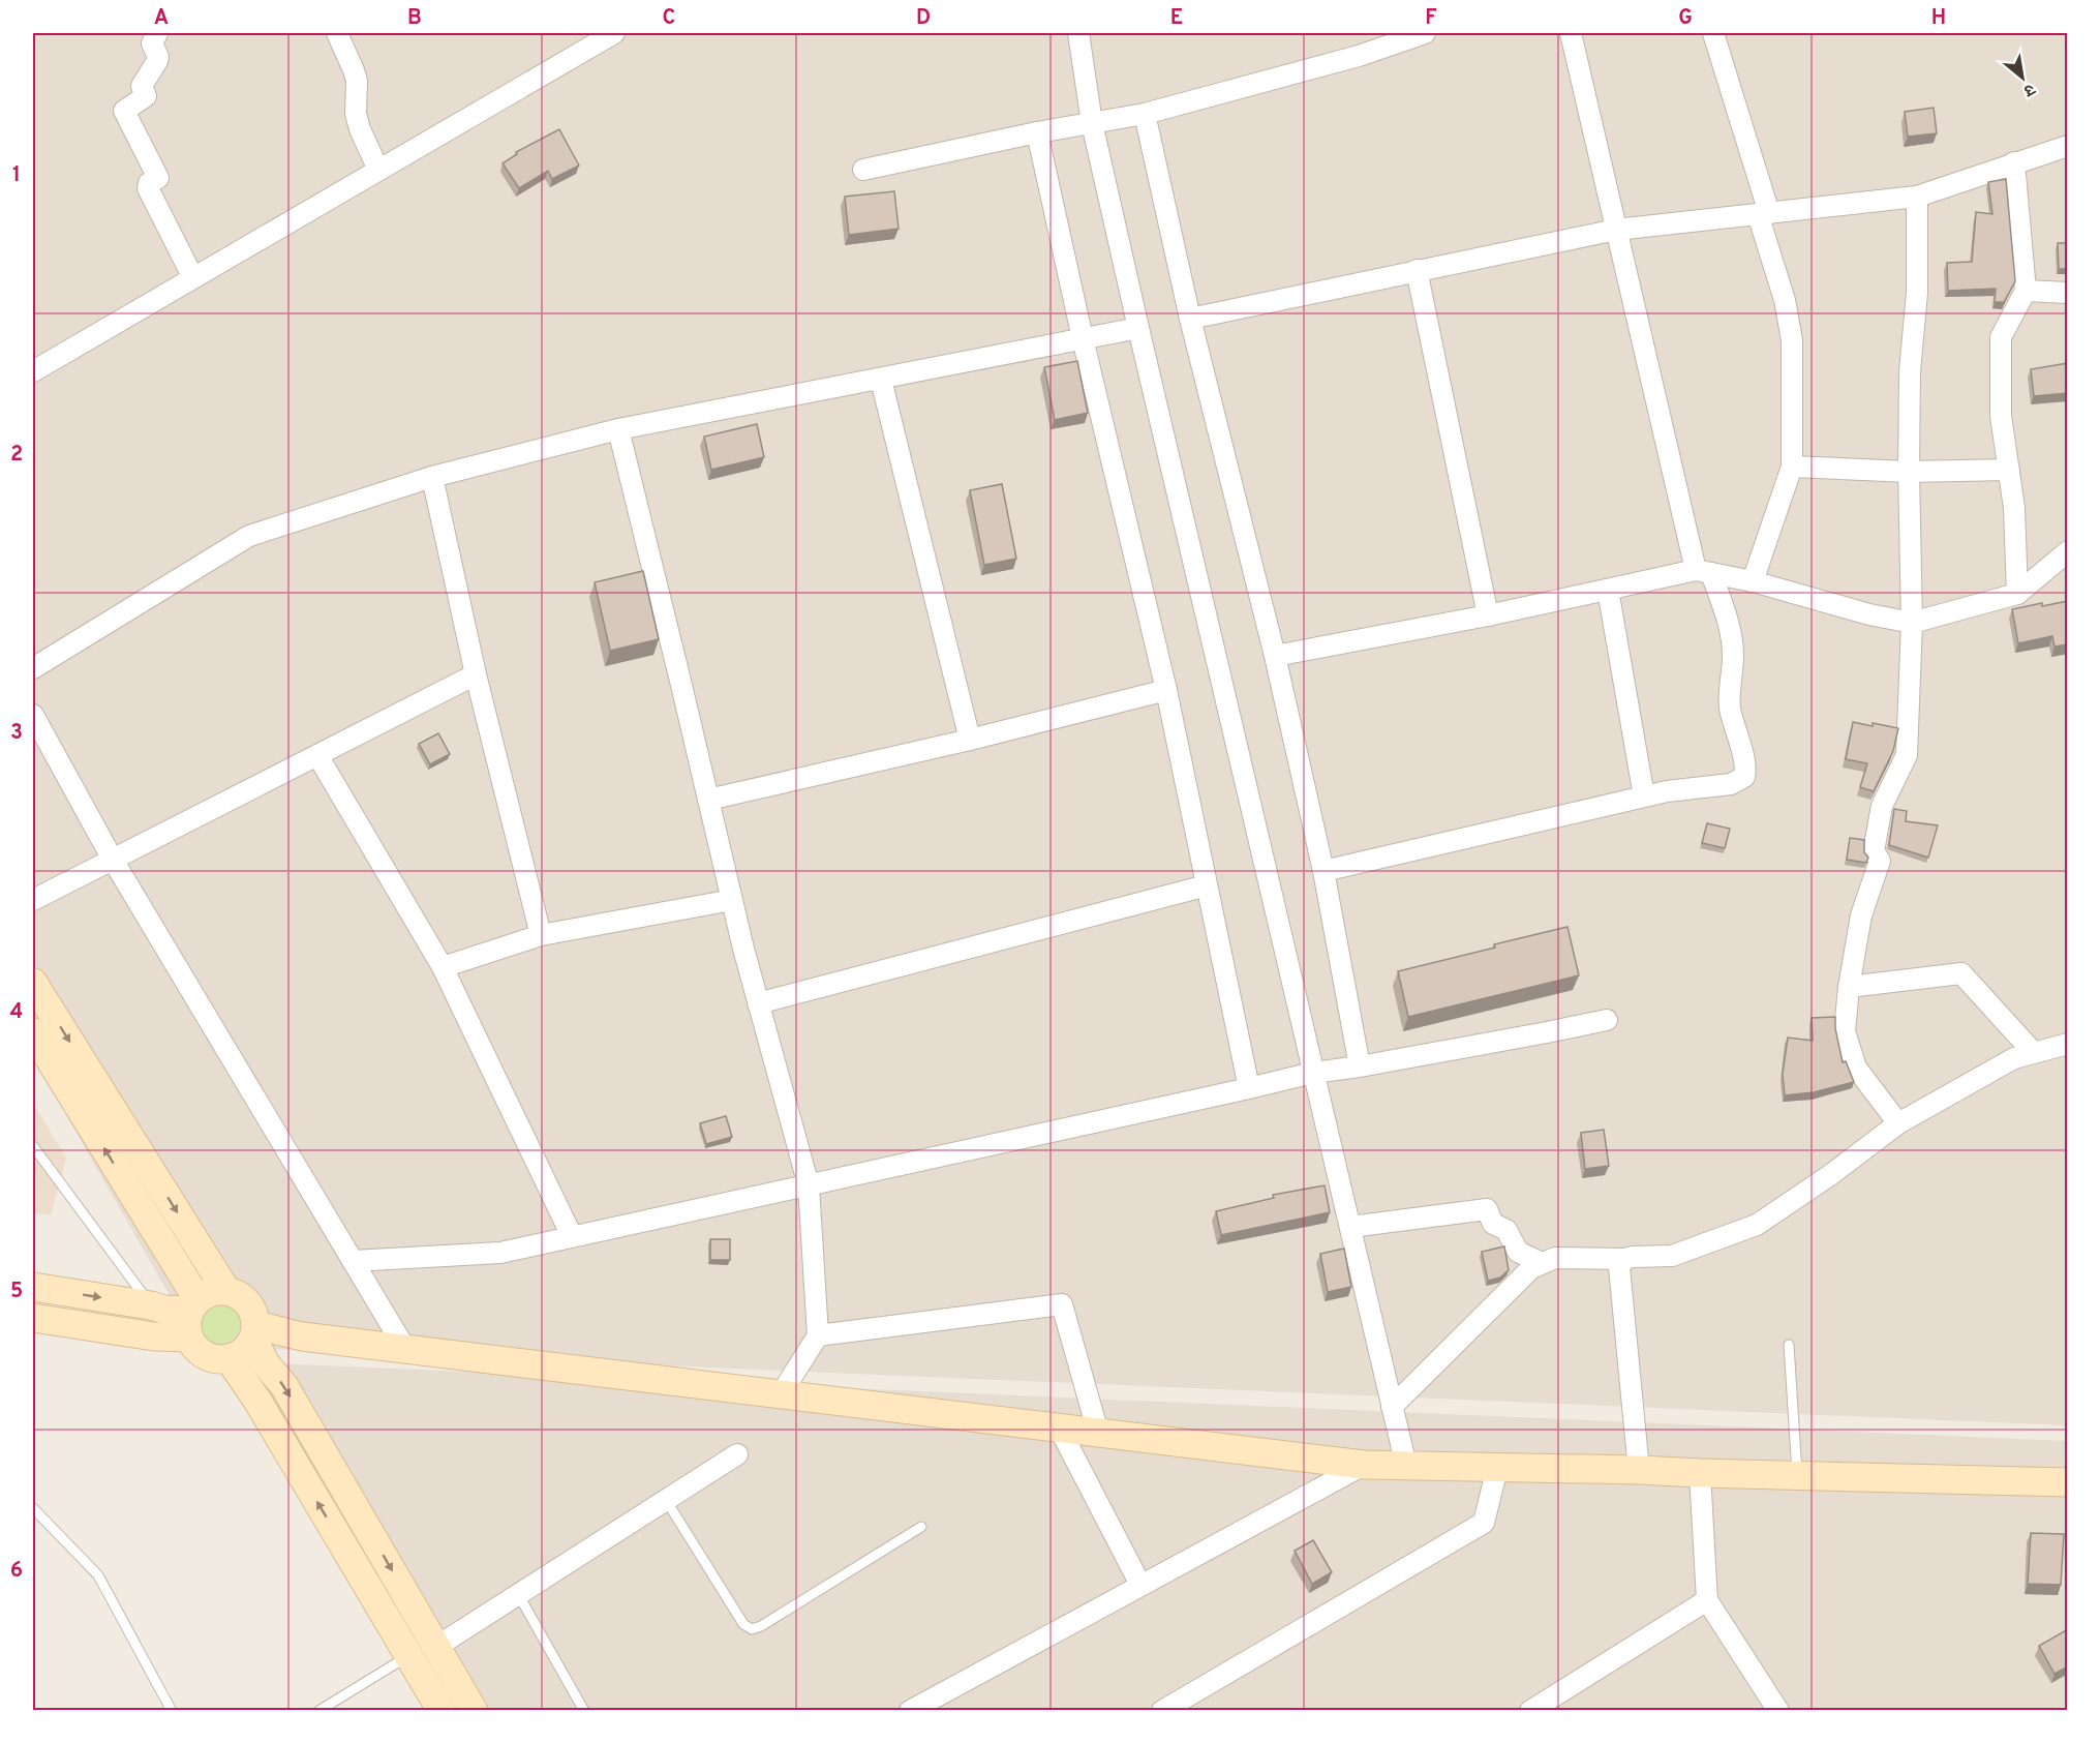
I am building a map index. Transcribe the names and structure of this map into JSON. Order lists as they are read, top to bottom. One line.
{"north":"bottom right","grid":{"columns":["A","B","C","D","E","F","G","H"],"rows":["1","2","3","4","5","6"]}}
